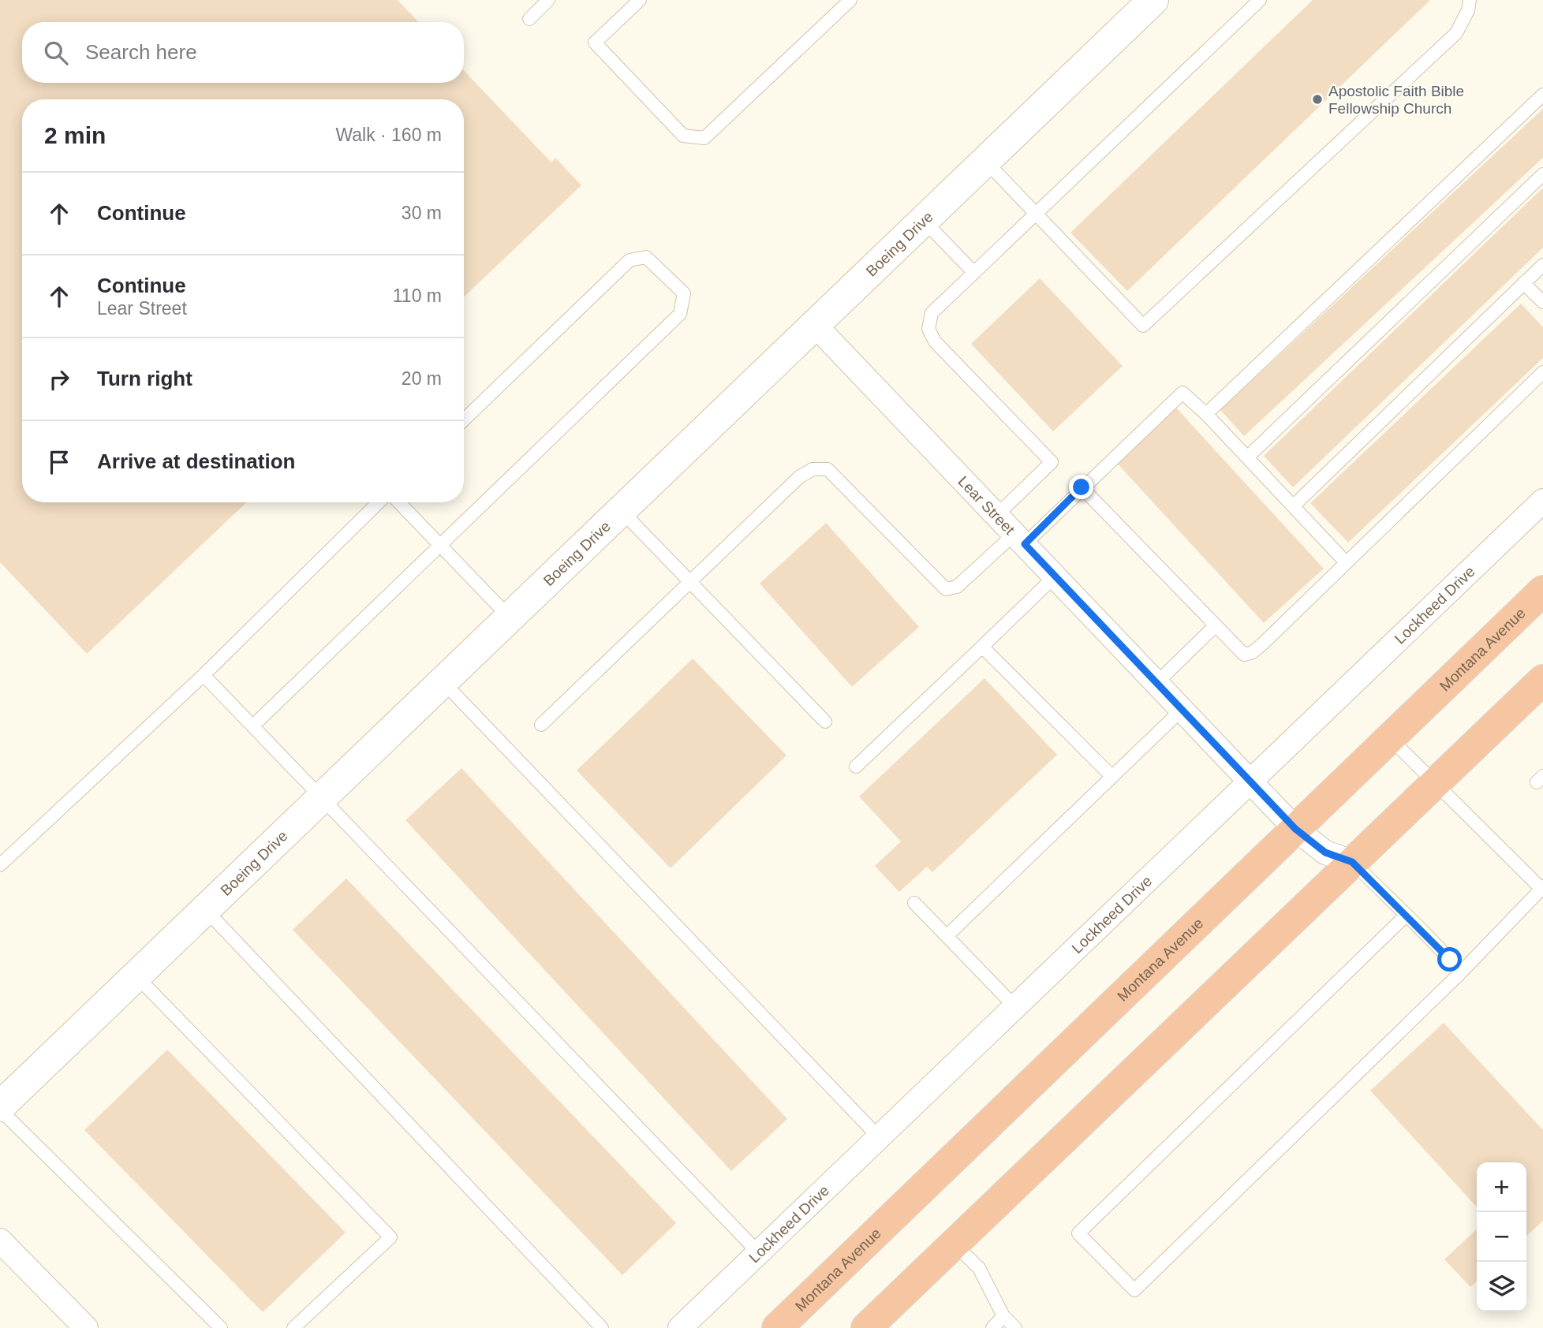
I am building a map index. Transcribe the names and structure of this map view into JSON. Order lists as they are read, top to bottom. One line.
{"streets":{"highway":["Montana Avenue"],"street":["Boeing Drive","Lear Street","Lockheed Drive"]},"crossings":[["Boeing Drive","Lear Street"],["Lear Street","Lockheed Drive"],["Lear Street","Montana Avenue"]],"places":["Apostolic Faith Bible Fellowship Church"],"page":{"search":"Search here","heading":["2 min","Walk · 160 m"],"list":[["Continue","30 m"],["Continue","Lear Street","110 m"],["Turn right","20 m"],"Arrive at destination"],"map_buttons":["+","−"]}}
